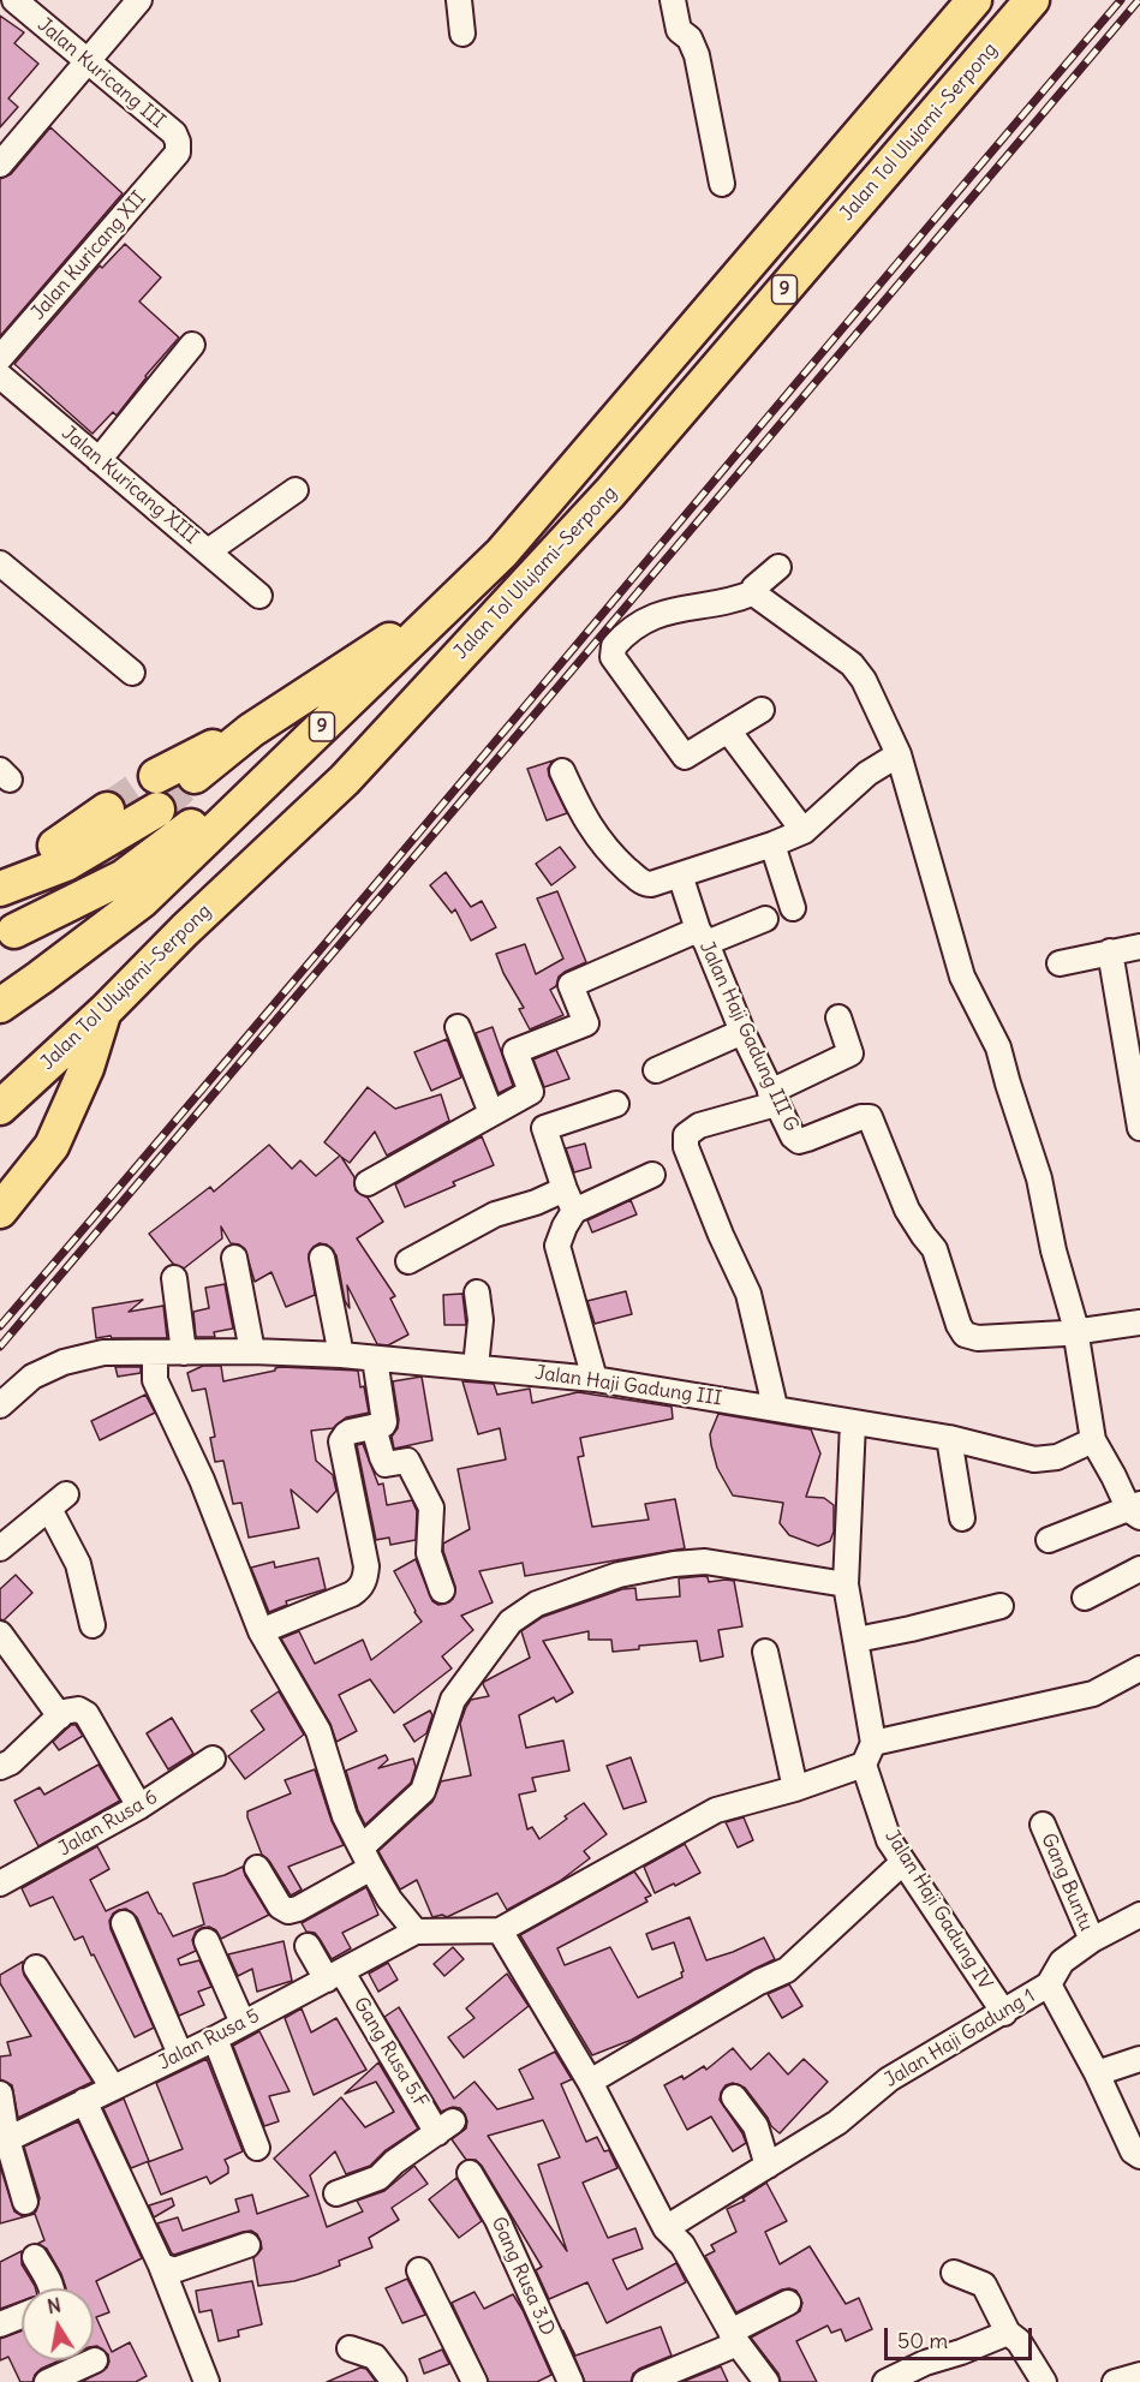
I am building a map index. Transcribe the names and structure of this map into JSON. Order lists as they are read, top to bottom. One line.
{"streets":{"highway":["Jalan Tol Ulujami–Serpong","9"],"street":["Jalan Kuricang III","Jalan Kuricang XII","Jalan Kuricang XIII","Jalan Haji Gadung III G","Jalan Haji Gadung III","Jalan Rusa 6","Gang Buntu","Jalan Haji Gadung IV","Jalan Haji Gadung 1","Jalan Rusa 5","Gang Rusa 5.F","Gang Rusa 3.D"]},"crossings":[["Jalan Kuricang III","Jalan Kuricang XII"],["Gang Buntu","Jalan Haji Gadung 1"],["Jalan Haji Gadung IV","Jalan Haji Gadung 1"],["Jalan Rusa 5","Gang Rusa 5.F"]],"scale_bar":"50 m","north":"top"}
